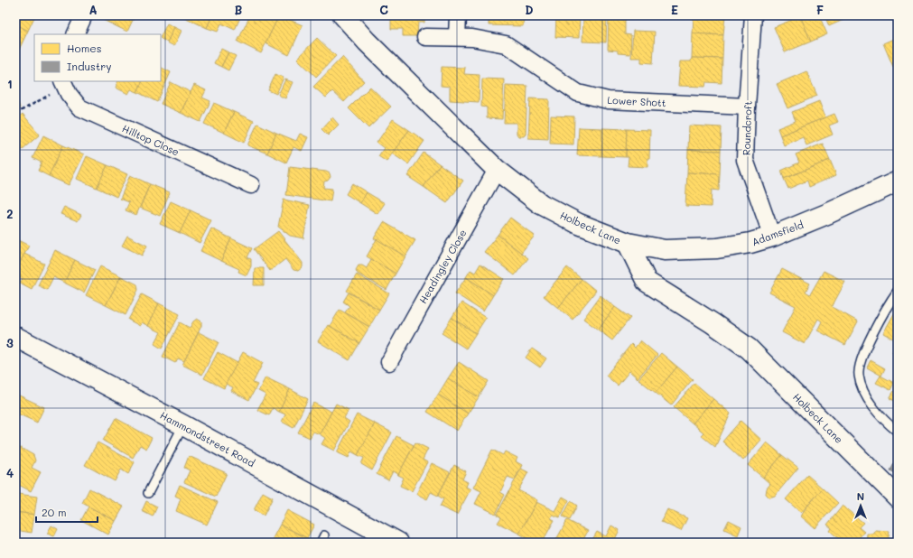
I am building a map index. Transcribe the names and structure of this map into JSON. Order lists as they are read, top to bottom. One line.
{"streets":{"street":["Lower Shott","Roundcroft","Hilltop Close","Holbeck Lane","Adamsfield","Headingley Close","Hammondstreet Road"]},"crossings":[["Lower Shott","Roundcroft"],["Roundcroft","Adamsfield"],["Holbeck Lane","Adamsfield"],["Holbeck Lane","Headingley Close"]],"legend":["Homes","Industry"],"scale_bar":"20 m","north":"top","grid":{"columns":["A","B","C","D","E","F"],"rows":["1","2","3","4"]}}
